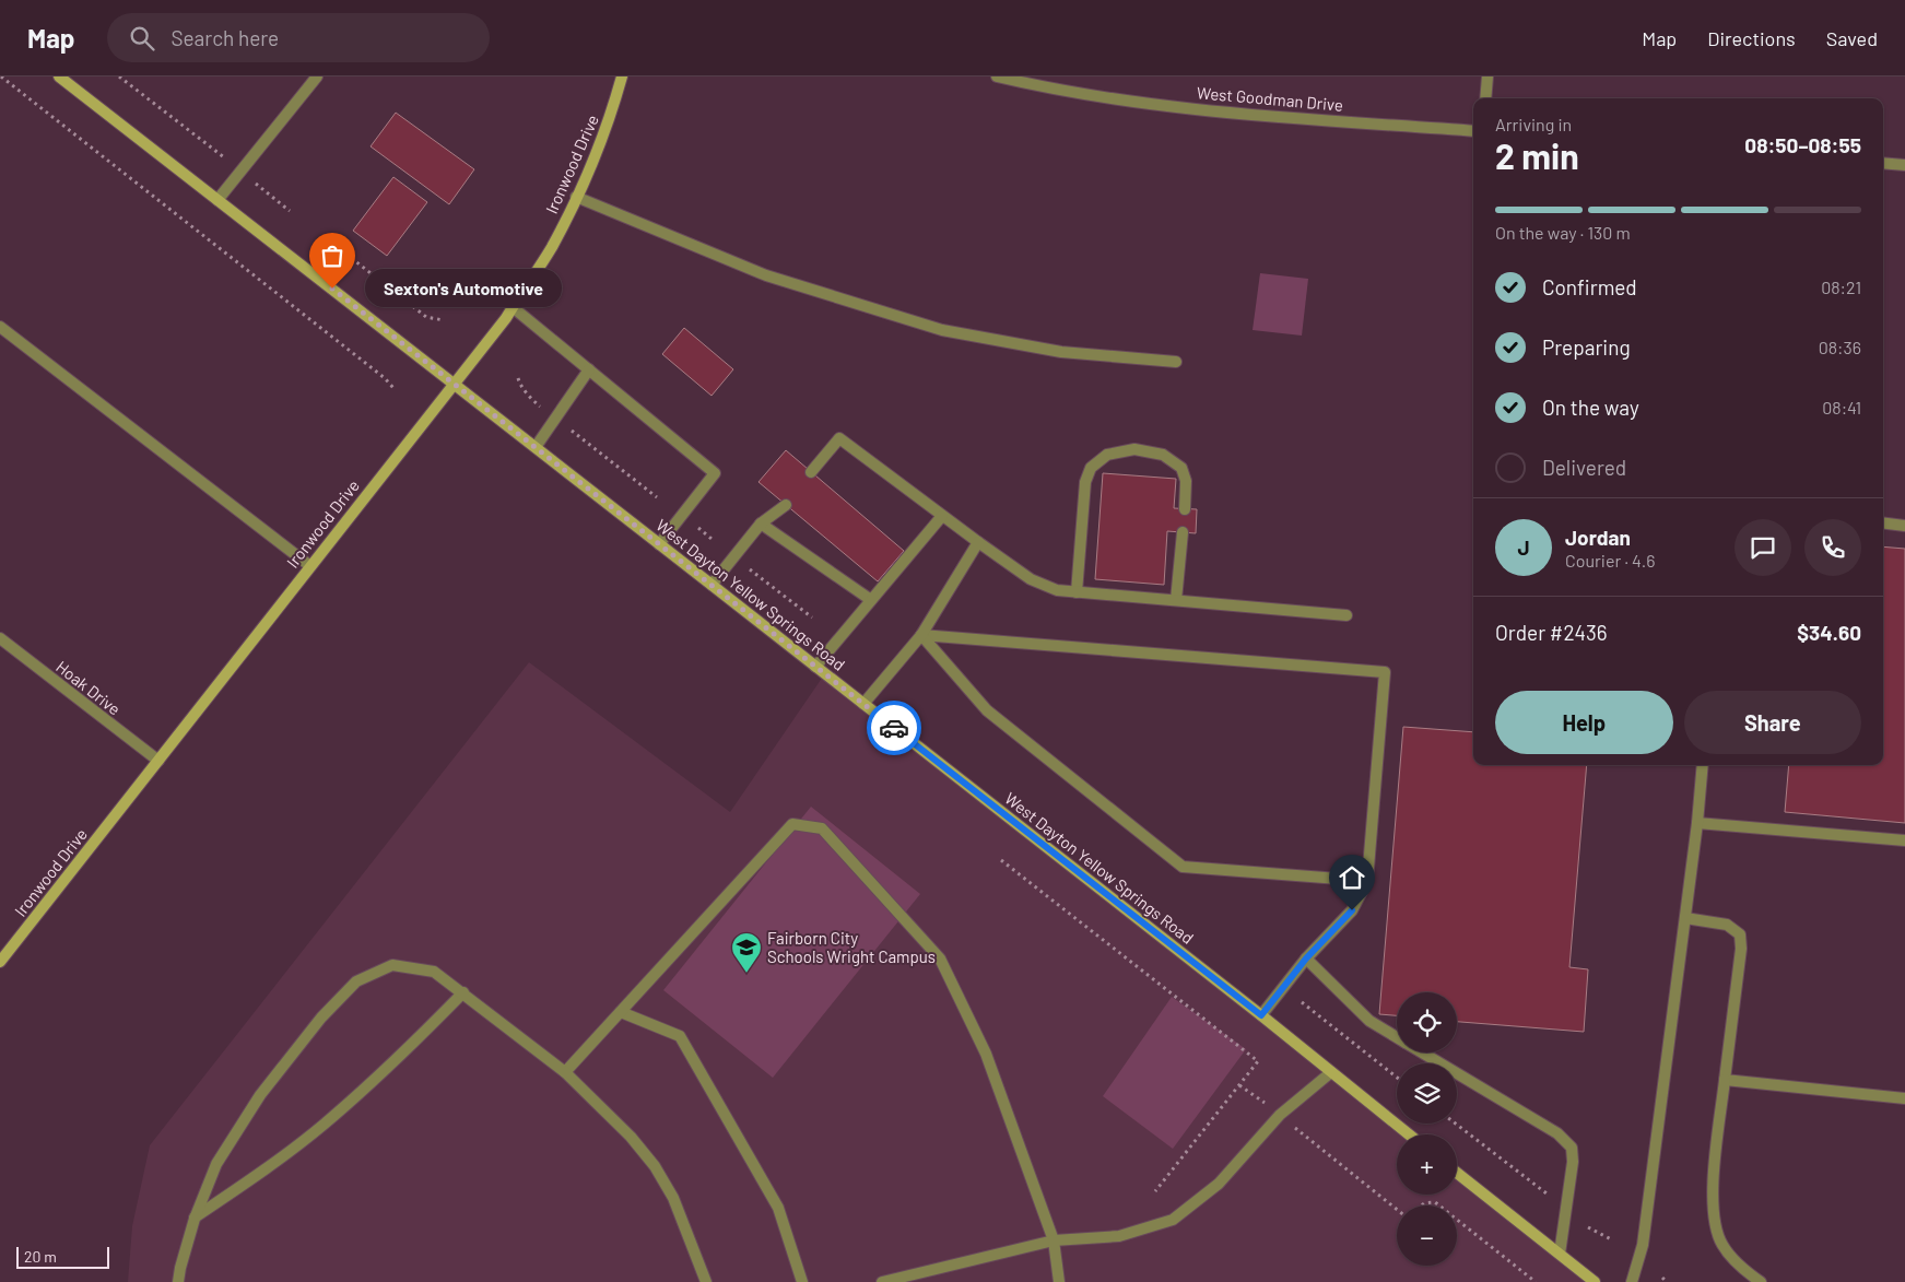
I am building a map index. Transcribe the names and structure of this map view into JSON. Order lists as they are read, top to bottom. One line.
{"streets":{"main road":["Ironwood Drive","West Dayton Yellow Springs Road"],"street":["West Goodman Drive","Hoak Drive"]},"crossings":[["Ironwood Drive","West Dayton Yellow Springs Road"],["Ironwood Drive","Hoak Drive"]],"places":{"other":["Sexton's Automotive"],"school or university":["Fairborn City Schools Wright Campus"]},"scale_bar":"20 m","page":{"header":"Map","search":"Search here","nav":["Map","Directions","Saved"],"heading":["2 min","Arriving in","08:50–08:55"],"panel":["Jordan","Courier · 4.6","Order #2436","$34.60"],"bar":"On the way · 130 m","list":[["Confirmed","08:21"],["Preparing","08:36"],["On the way","08:41"],"Delivered"],"bubble":"Sexton's Automotive","round":"J","buttons":["Help","Share"],"map_buttons":["+","−"],"scale":"20 m"}}
